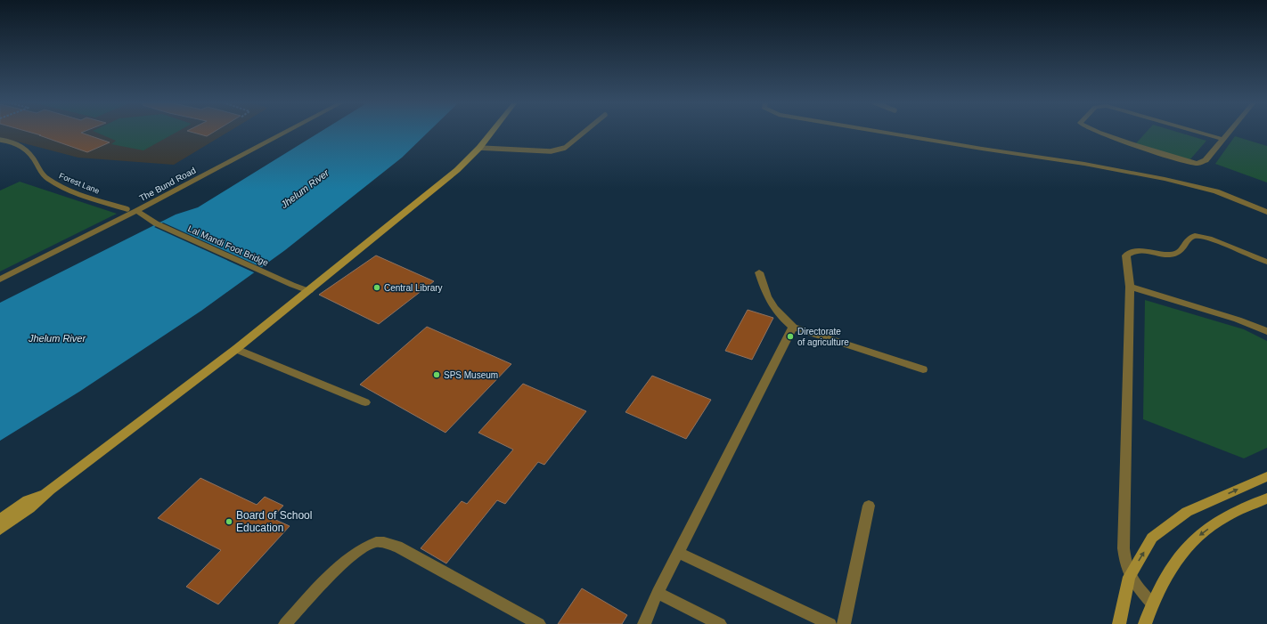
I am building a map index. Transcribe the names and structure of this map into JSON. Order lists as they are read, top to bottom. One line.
{"streets":{"street":["The Bund Road","Lal Mandi Foot Bridge"],"lane":["Forest Lane"]},"crossings":[["The Bund Road","Lal Mandi Foot Bridge"]],"water":["Jhelum River"],"places":["Central Library","Directorate of agriculture","SPS Museum","Board of School Education"]}
